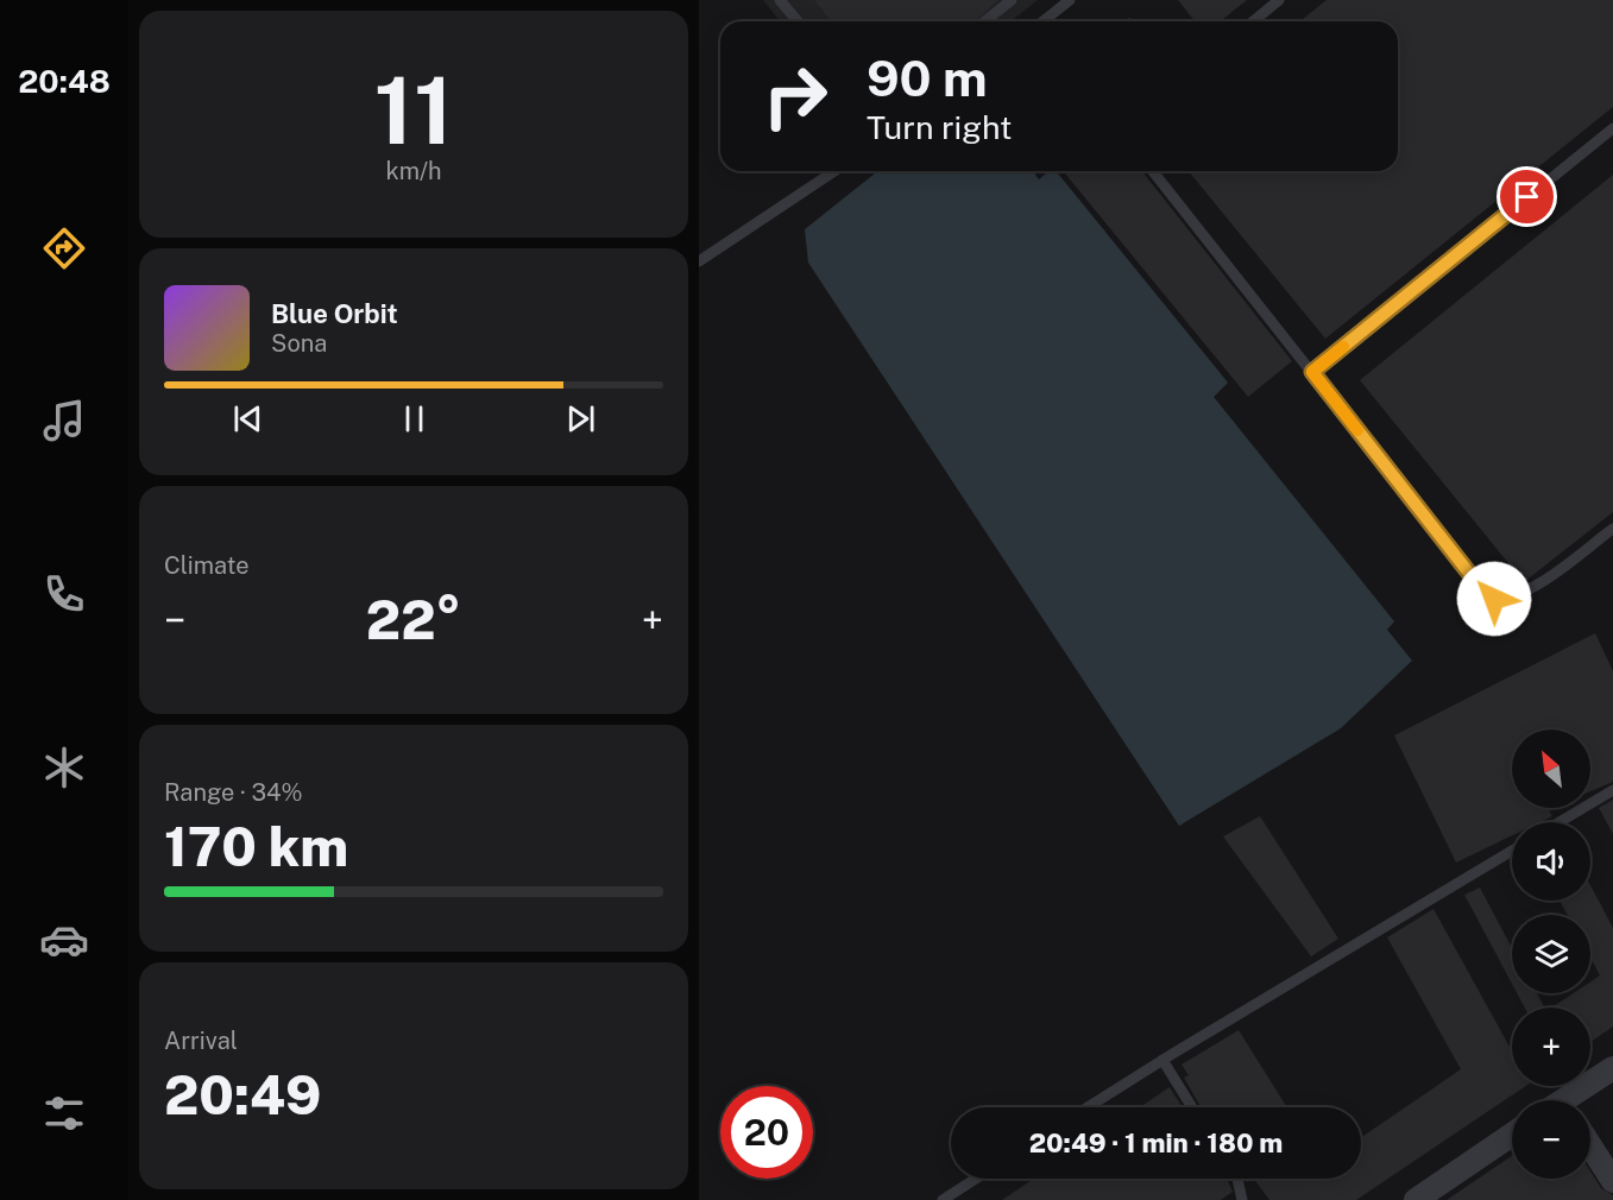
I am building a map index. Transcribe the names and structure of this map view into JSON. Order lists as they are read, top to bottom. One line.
{"north":"top left","page":{"tabs":"20:48","tile":[["11","km/h"],"Climate",["Range · 34%","170 km"],["Arrival","20:49"]],"turn":["90 m","Turn right"],"song":["Blue Orbit","Sona"],"heat":["−","22°","+"],"map_buttons":["+","−"],"limit":"20","trip":"20:49 · 1 min · 180 m"}}
